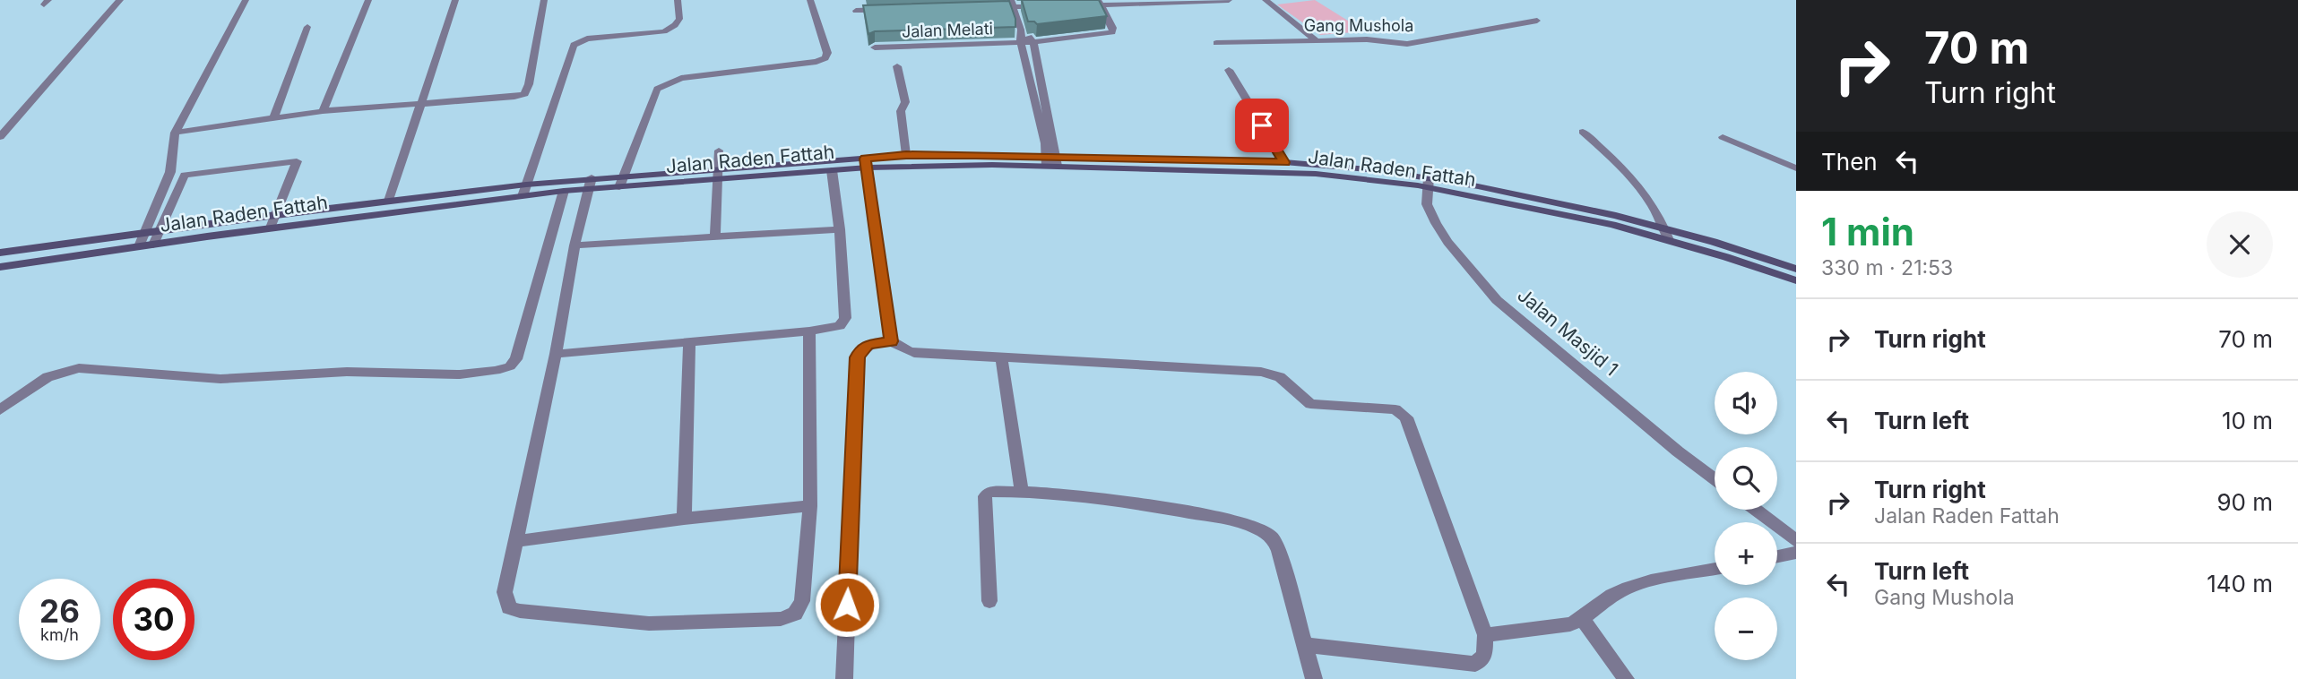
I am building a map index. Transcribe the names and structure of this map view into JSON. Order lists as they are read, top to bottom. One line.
{"streets":{"main road":["Jalan Raden Fattah"],"street":["Gang Mushola","Jalan Melati","Jalan Masjid 1"]},"crossings":[["Jalan Raden Fattah","Jalan Masjid 1"]],"page":{"turn":["70 m","Turn right"],"then":"Then","heading":["1 min","330 m · 21:53"],"list":[{"name":"Turn right","value":"70 m"},{"name":"Turn left","value":"10 m"},{"name":"Turn right","note":"Jalan Raden Fattah","value":"90 m"},{"name":"Turn left","note":"Gang Mushola","value":"140 m"}],"map_buttons":["+","−"],"speed":"26 km/h","limit":"30"}}
